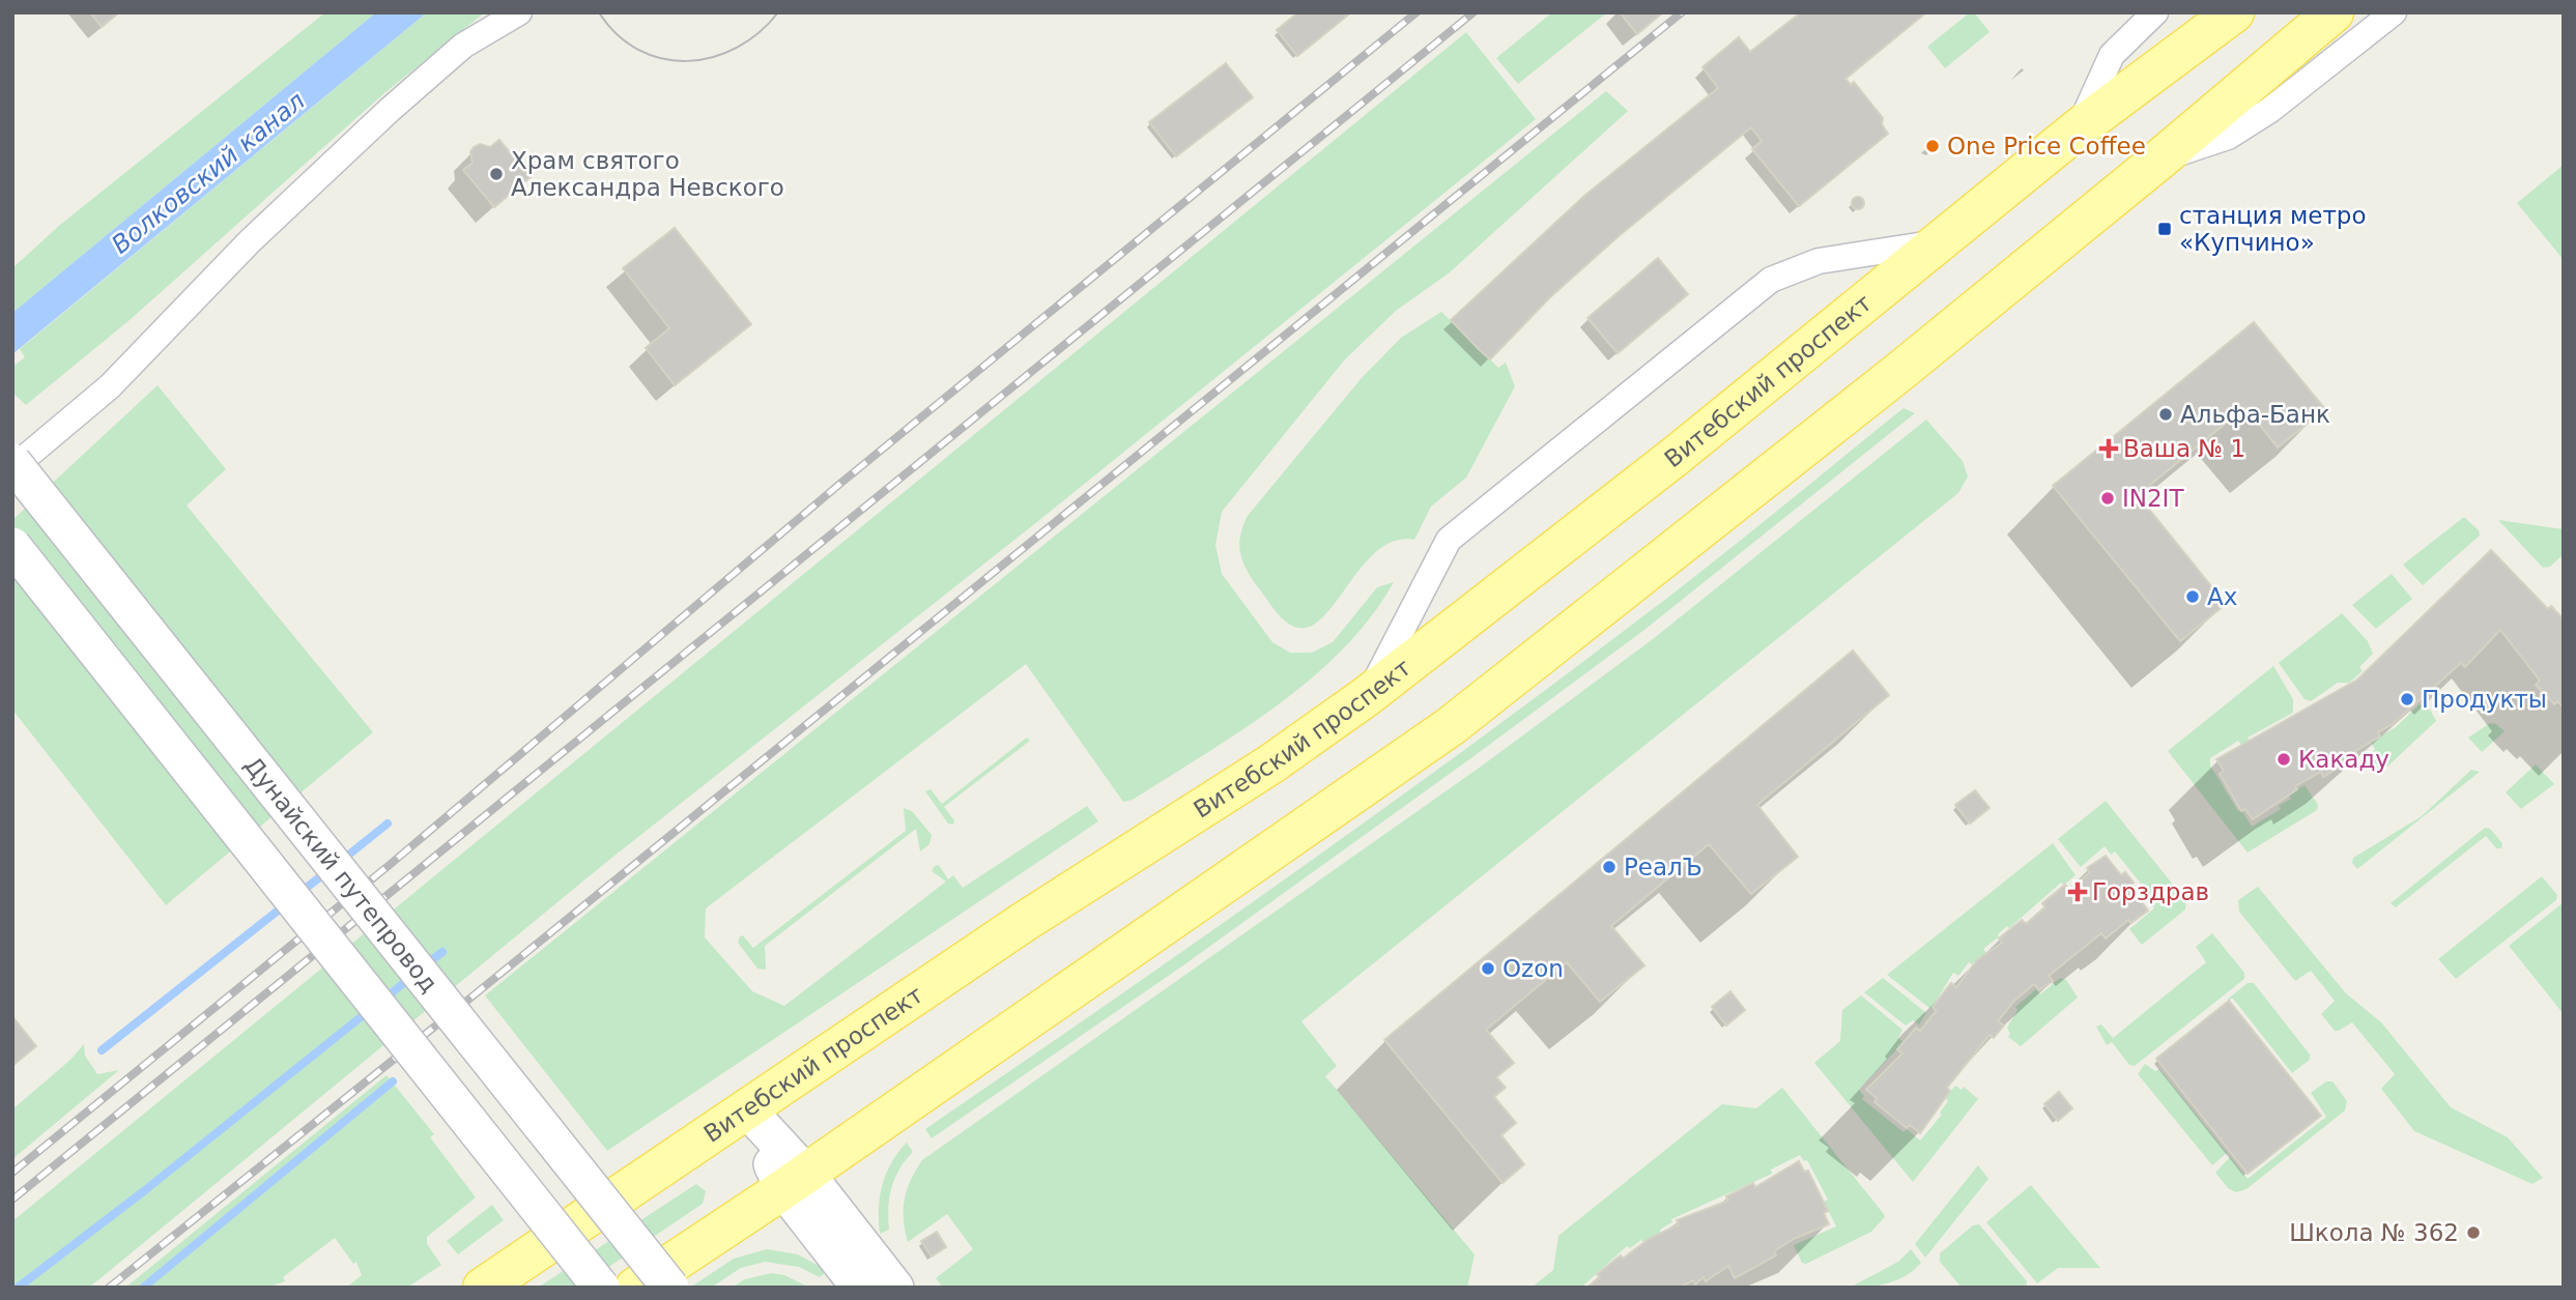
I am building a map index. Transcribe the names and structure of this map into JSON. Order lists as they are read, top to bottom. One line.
{"streets":{"main road":["Витебский проспект","Дунайский путепровод"]},"water":["Волковский канал"],"places":{"other":["One Price Coffee","Храм святого Александра Невского","Альфа-Банк","IN2IT","Ах","Продукты","Какаду","РеалЪ","Ozon","Школа № 362"],"transit":["станция метро «Купчино»"],"health":["Ваша № 1","Горздрав"]}}
